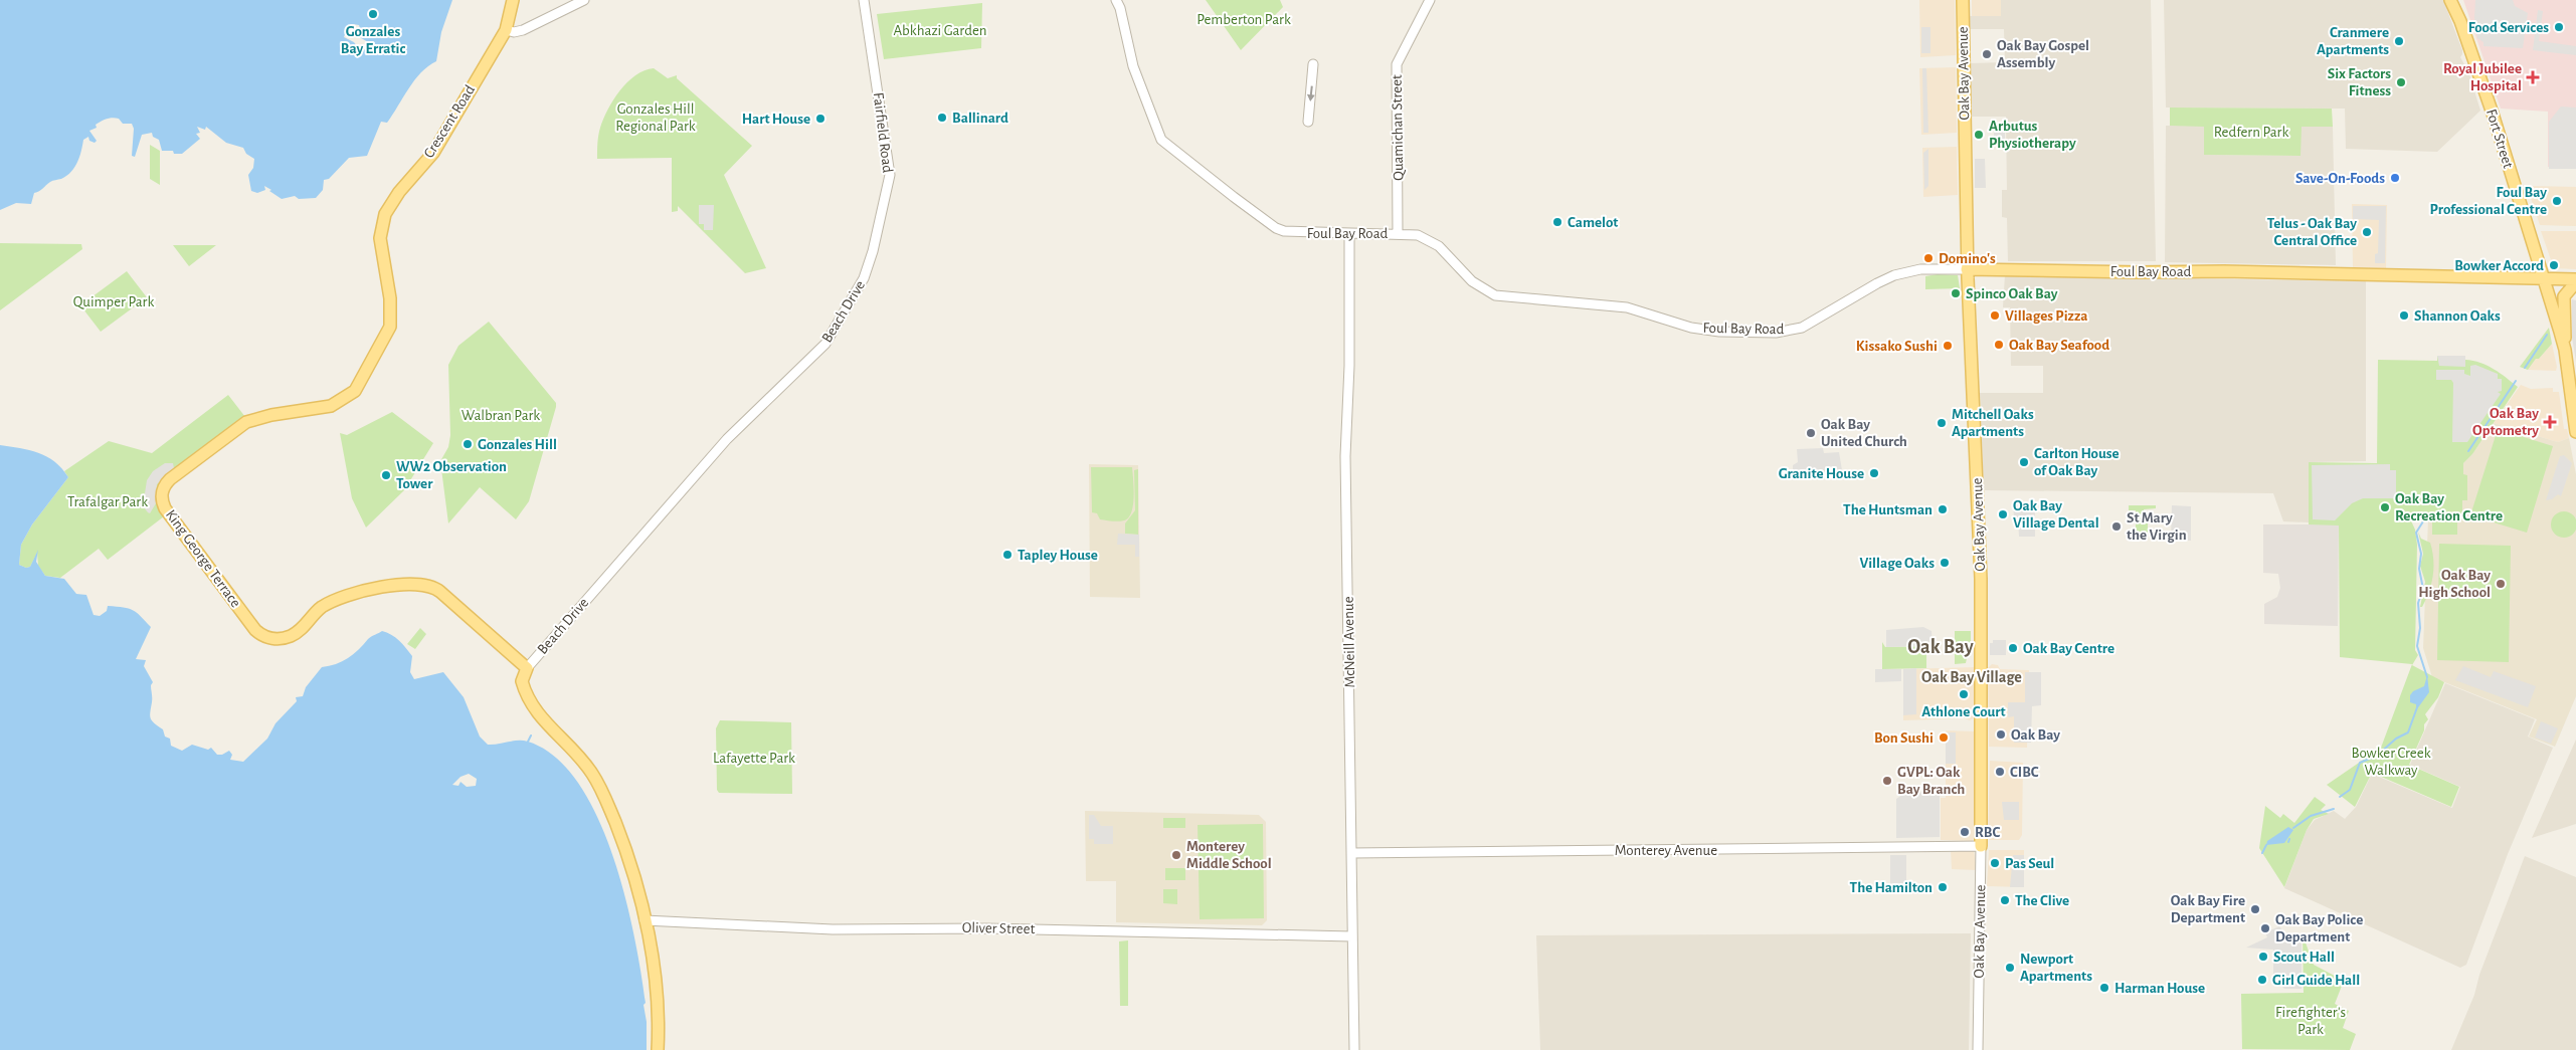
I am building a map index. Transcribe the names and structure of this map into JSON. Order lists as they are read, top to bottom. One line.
{"streets":{"main road":["Oak Bay Avenue","Crescent Road","Fort Street","Foul Bay Road","Beach Drive","King George Terrace"],"street":["Quamichan Street","Fairfield Road","McNeill Avenue","Monterey Avenue","Oliver Street"]},"crossings":[["Oak Bay Avenue","Foul Bay Road"],["Oak Bay Avenue","Monterey Avenue"],["Crescent Road","King George Terrace"],["Quamichan Street","Foul Bay Road"],["Fairfield Road","Beach Drive"],["Fort Street","Foul Bay Road"],["Foul Bay Road","McNeill Avenue"],["Beach Drive","King George Terrace"],["Beach Drive","Oliver Street"],["McNeill Avenue","Monterey Avenue"],["McNeill Avenue","Oliver Street"]],"districts":["Oak Bay","Oak Bay Village"],"parks":["Pemberton Park","Abkhazi Garden","Gonzales Hill Regional Park","Redfern Park","Quimper Park","Walbran Park","Trafalgar Park","Bowker Creek Walkway","Lafayette Park","Firefighter's Park"],"places":{"other":["Gonzales Bay Erratic","Food Services","Cranmere Apartments","Oak Bay Gospel Assembly","Six Factors Fitness","Ballinard","Hart House","Arbutus Physiotherapy","Save-On-Foods","Foul Bay Professional Centre","Camelot","Telus - Oak Bay Central Office","Domino's","Bowker Accord","Spinco Oak Bay","Villages Pizza","Shannon Oaks","Oak Bay Seafood","Kissako Sushi","Mitchell Oaks Apartments","Oak Bay United Church","Gonzales Hill","Carlton House of Oak Bay","Granite House","WW2 Observation Tower","Oak Bay Recreation Centre","The Huntsman","Oak Bay Village Dental","St Mary the Virgin","Tapley House","Village Oaks","Oak Bay High School","Oak Bay Centre","Athlone Court","Oak Bay","Bon Sushi","CIBC","GVPL: Oak Bay Branch","RBC","Monterey Middle School","Pas Seul","The Hamilton","The Clive","Oak Bay Fire Department","Oak Bay Police Department","Scout Hall","Newport Apartments","Girl Guide Hall","Harman House"],"health":["Royal Jubilee Hospital","Oak Bay Optometry"]}}
